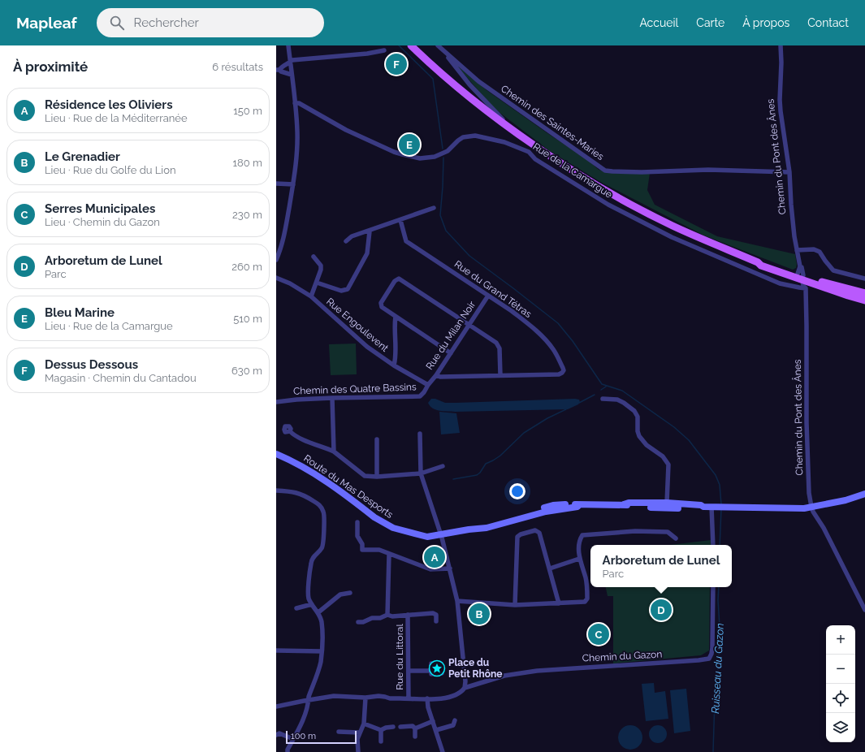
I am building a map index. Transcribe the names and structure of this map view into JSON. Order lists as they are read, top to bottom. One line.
{"streets":{"street":["Chemin des Saintes-Maries","Chemin du Pont des Ânes","Rue de la Camargue","Rue du Grand Tétras","Rue Engoulevent","Rue du Milan Noir","Chemin des Quatre Bassins","Route du Mas Desports","Chemin du Gazon","Rue du Littoral"]},"crossings":[["Chemin des Saintes-Maries","Chemin du Pont des Ânes"],["Chemin du Pont des Ânes","Rue de la Camargue"],["Chemin du Pont des Ânes","Route du Mas Desports"],["Rue du Grand Tétras","Rue du Milan Noir"],["Rue Engoulevent","Rue du Milan Noir"],["Rue Engoulevent","Chemin des Quatre Bassins"],["Rue du Milan Noir","Chemin des Quatre Bassins"]],"water":["Ruisseau du Gazon"],"places":{"place":["Place du Petit Rhône"]},"scale_bar":"100 m","page":{"header":"Mapleaf","search":"Rechercher","nav":["Accueil","Carte","À propos","Contact"],"heading":["À proximité","6 résultats"],"pins":["F","E","A","D","B","C"],"list":[{"mark":"A","name":"Résidence les Oliviers","note":"Lieu · Rue de la Méditerranée","value":"150 m"},{"mark":"B","name":"Le Grenadier","note":"Lieu · Rue du Golfe du Lion","value":"180 m"},{"mark":"C","name":"Serres Municipales","note":"Lieu · Chemin du Gazon","value":"230 m"},{"mark":"D","name":"Arboretum de Lunel","note":"Parc","value":"260 m"},{"mark":"E","name":"Bleu Marine","note":"Lieu · Rue de la Camargue","value":"510 m"},{"mark":"F","name":"Dessus Dessous","note":"Magasin · Chemin du Cantadou","value":"630 m"}],"popup":["Arboretum de Lunel","Parc"],"map_buttons":["+","−"],"scale":"100 m"}}
